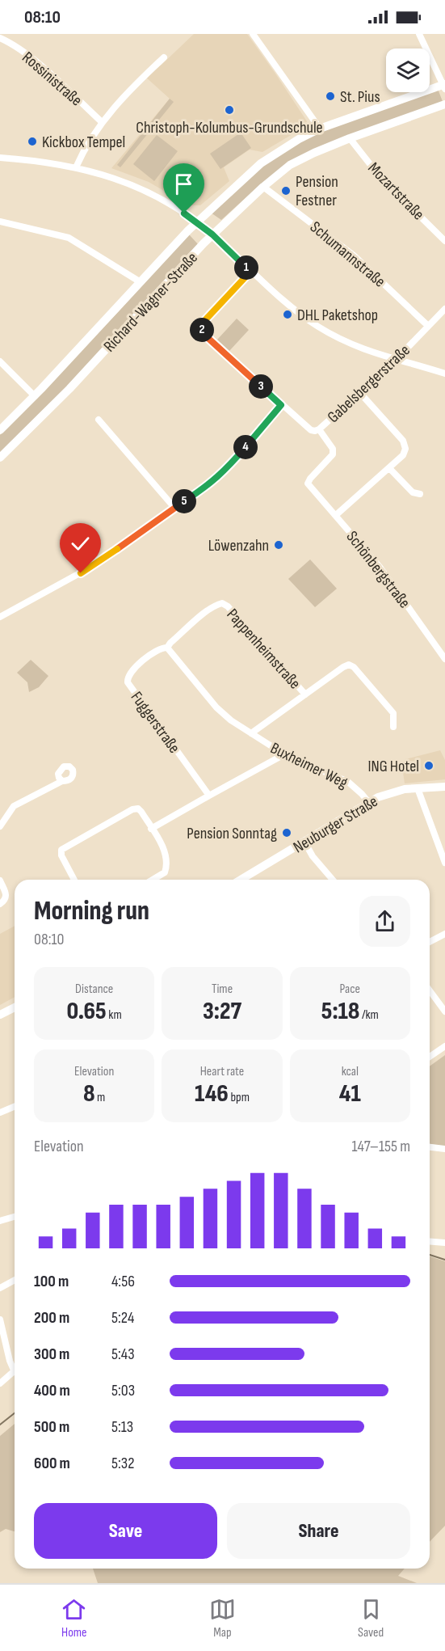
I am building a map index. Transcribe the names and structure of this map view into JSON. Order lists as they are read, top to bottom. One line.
{"streets":{"main road":["Richard-Wagner-Straße","Neuburger Straße"],"street":["Rossinistraße","Mozartstraße","Schumannstraße","Gabelsbergerstraße","Schönbergstraße","Pappenheimstraße","Fuggerstraße","Buxheimer Weg"]},"crossings":[["Mozartstraße","Richard-Wagner-Straße"],["Schumannstraße","Richard-Wagner-Straße"],["Schumannstraße","Gabelsbergerstraße"],["Gabelsbergerstraße","Schönbergstraße"],["Pappenheimstraße","Fuggerstraße"],["Fuggerstraße","Buxheimer Weg"],["Buxheimer Weg","Neuburger Straße"]],"places":["St. Pius","Christoph-Kolumbus-Grundschule","Kickbox Tempel","Pension Festner","DHL Paketshop","Löwenzahn","ING Hotel","Pension Sonntag"],"page":{"status":"08:10","pins":["1","2","3","4","5"],"heading":["Morning run","08:10"],"stats":[["Distance","0.65 km"],["Time","3:27"],["Pace","5:18 /km"],["Elevation","8 m"],["Heart rate","146 bpm"],["kcal","41"]],"chart":["Elevation","147–155 m"],"list":[{"name":"100 m","note":"4:56"},{"name":"200 m","note":"5:24"},{"name":"300 m","note":"5:43"},{"name":"400 m","note":"5:03"},{"name":"500 m","note":"5:13"},{"name":"600 m","note":"5:32"}],"buttons":["Save","Share"],"tabs":["Home","Map","Saved"]}}
